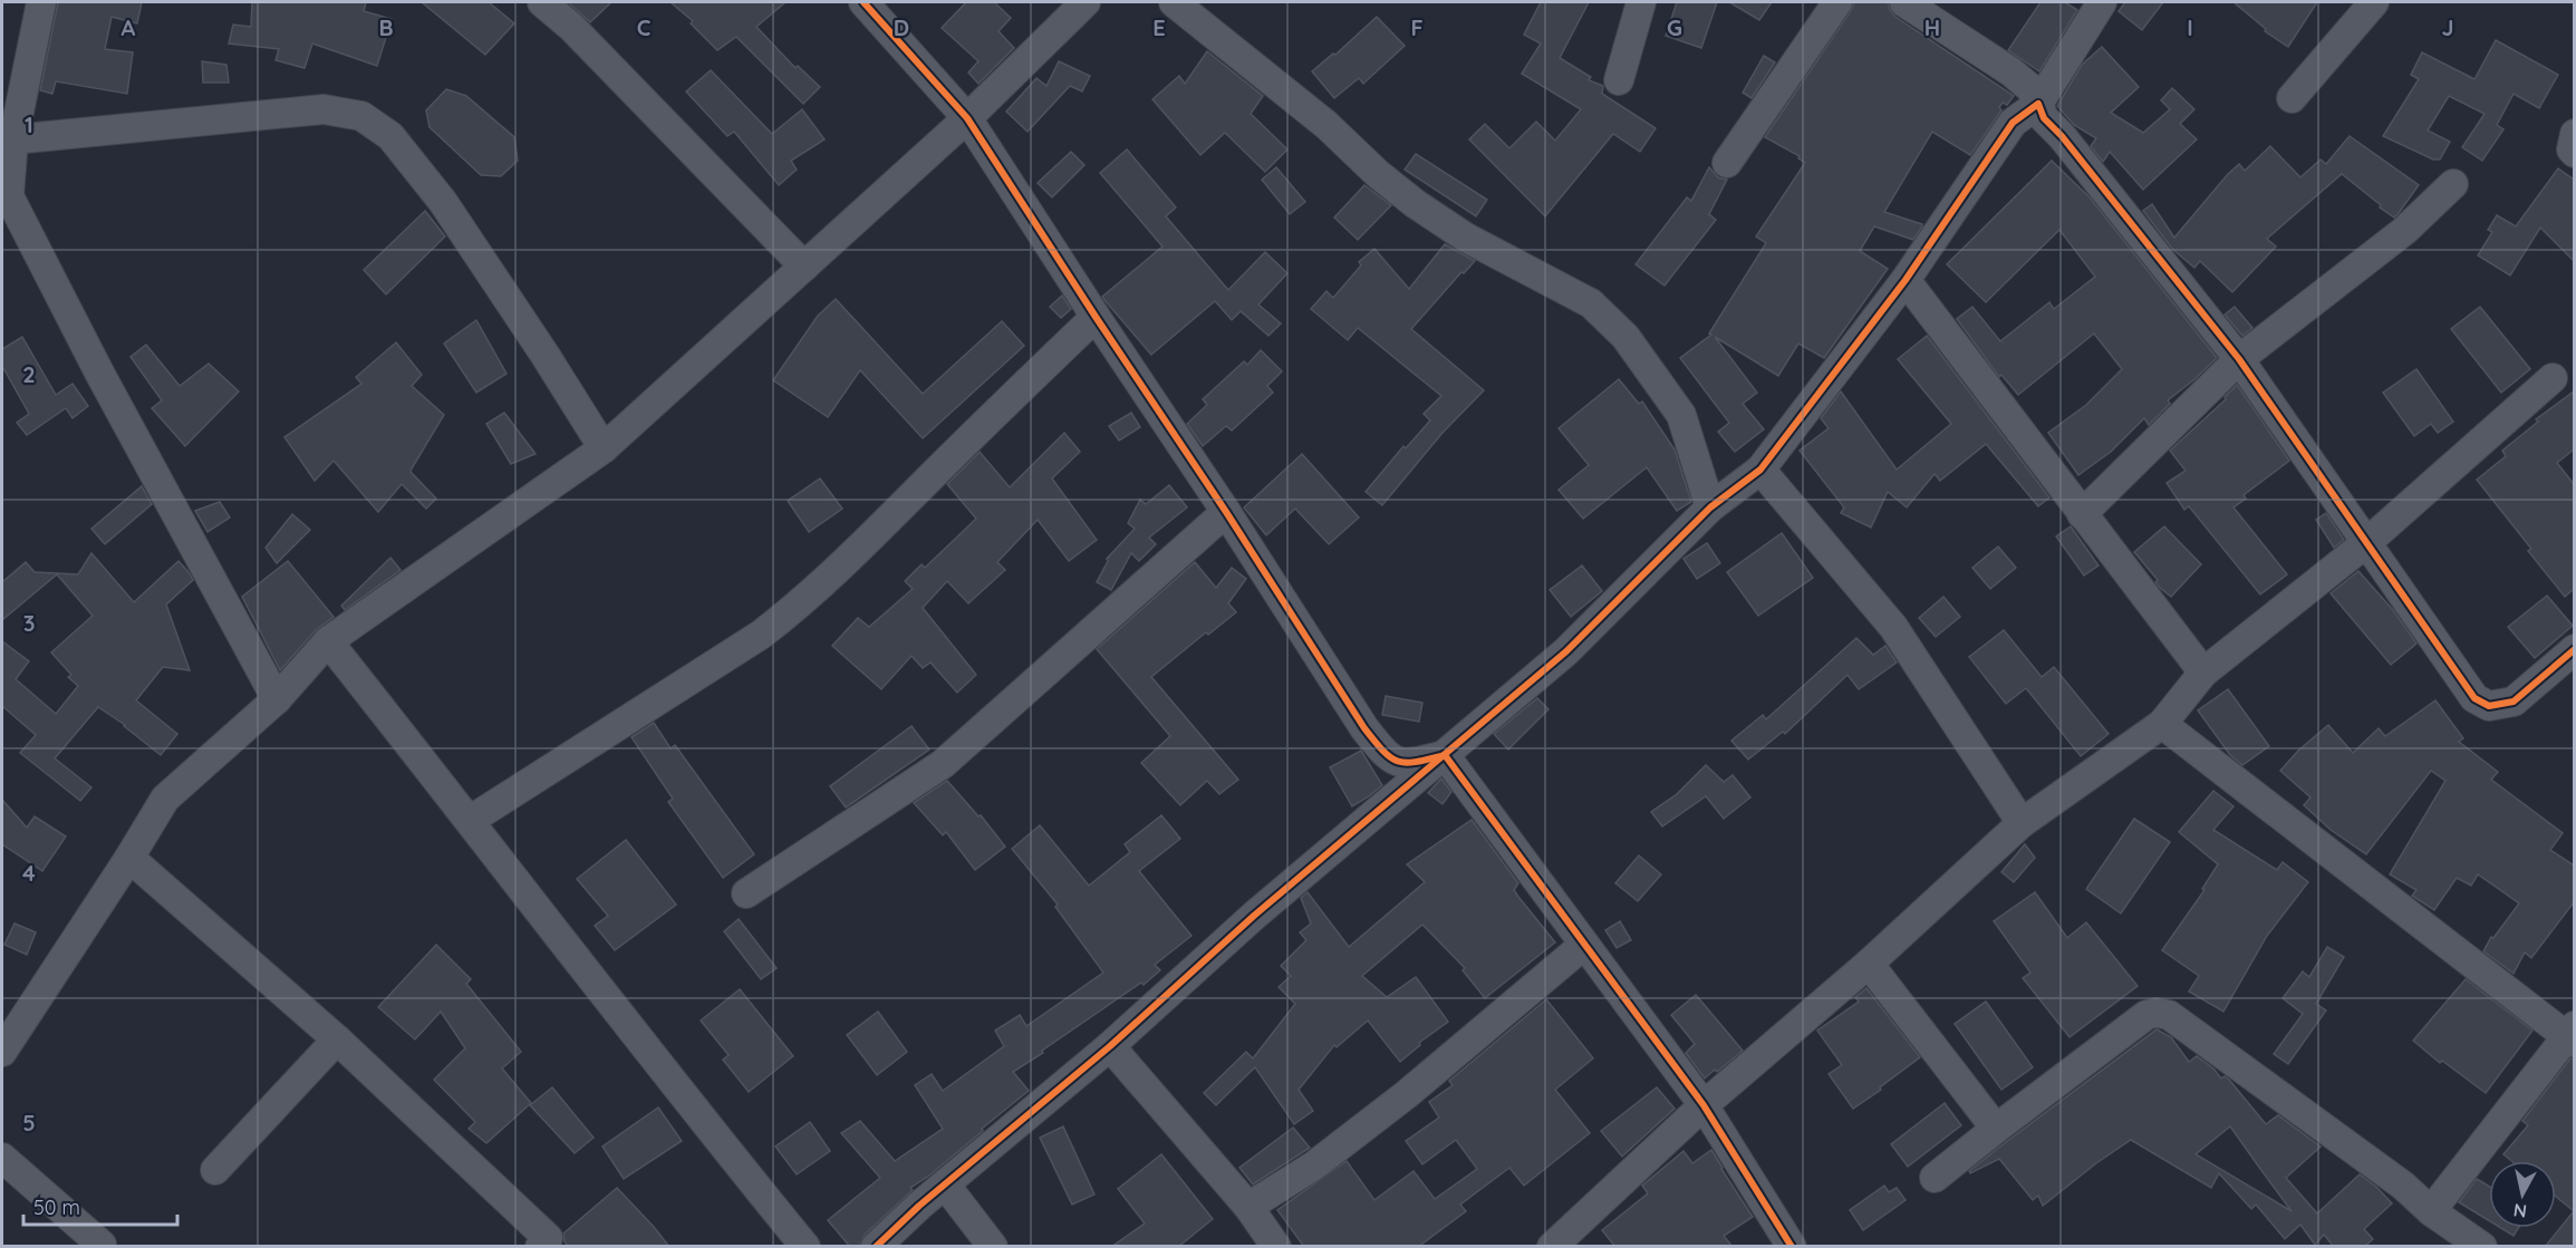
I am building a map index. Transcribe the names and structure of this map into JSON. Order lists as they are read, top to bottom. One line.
{"scale_bar":"50 m","north":"bottom","grid":{"columns":["A","B","C","D","E","F","G","H","I","J"],"rows":["1","2","3","4","5"]}}
